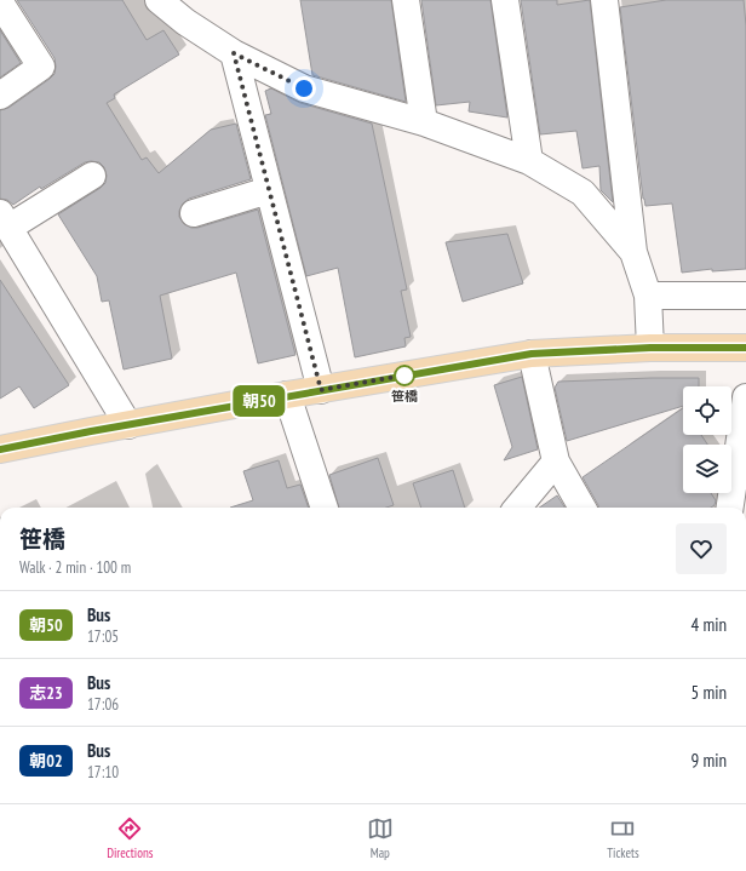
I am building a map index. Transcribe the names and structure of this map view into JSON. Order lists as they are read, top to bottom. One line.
{"places":["笹橋"],"lines":["bus line 朝50"],"page":{"on_map":"朝50","heading":["笹橋","Walk · 2 min · 100 m"],"list":[{"mark":"朝50","name":"Bus","note":"17:05","value":"4 min"},{"mark":"志23","name":"Bus","note":"17:06","value":"5 min"},{"mark":"朝02","name":"Bus","note":"17:10","value":"9 min"}],"tabs":["Directions","Map","Tickets"]}}
